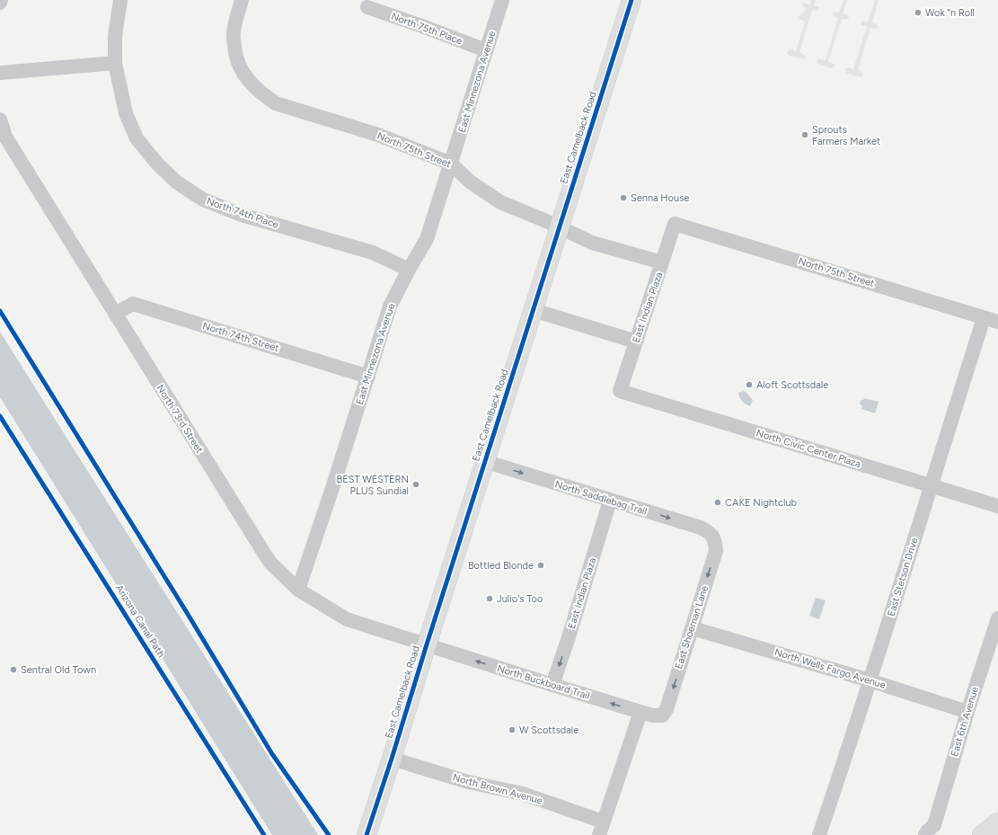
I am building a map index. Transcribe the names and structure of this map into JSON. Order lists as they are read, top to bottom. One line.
{"streets":{"main road":["East Camelback Road"],"street":["North 75th Place","East Minnezona Avenue","North 75th Street","North 74th Place","East Indian Plaza","North 74th Street","North 73rd Street","North Civic Center Plaza","North Saddlebag Trail","East Stetson Drive","East Shoeman Lane","North Wells Fargo Avenue","North Buckboard Trail","East 6th Avenue","North Brown Avenue"],"cycle path":["Arizona Canal Path"]},"crossings":[["North 75th Place","East Minnezona Avenue"],["East Minnezona Avenue","North 75th Street"],["East Minnezona Avenue","North 74th Place"],["East Minnezona Avenue","North 74th Street"],["East Minnezona Avenue","North 73rd Street"],["East Camelback Road","North 75th Street"],["East Camelback Road","North 73rd Street"],["East Camelback Road","North Saddlebag Trail"],["East Camelback Road","North Buckboard Trail"],["East Camelback Road","North Brown Avenue"],["North 75th Street","East Indian Plaza"],["North 75th Street","East Stetson Drive"],["East Indian Plaza","North Civic Center Plaza"],["East Indian Plaza","North Saddlebag Trail"],["East Indian Plaza","North Buckboard Trail"],["North 74th Street","North 73rd Street"],["North 73rd Street","North Buckboard Trail"],["North Civic Center Plaza","East Stetson Drive"],["North Saddlebag Trail","East Shoeman Lane"],["East Stetson Drive","North Wells Fargo Avenue"],["East Shoeman Lane","North Wells Fargo Avenue"],["East Shoeman Lane","North Buckboard Trail"],["North Wells Fargo Avenue","East 6th Avenue"]],"one_way":["East Indian Plaza","North Saddlebag Trail","East Shoeman Lane","North Buckboard Trail"],"places":["Wok \"n Roll","Sprouts Farmers Market","Senna House","Aloft Scottsdale","BEST WESTERN PLUS Sundial","CAKE Nightclub","Bottled Blonde","Julio's Too","Sentral Old Town","W Scottsdale"]}
